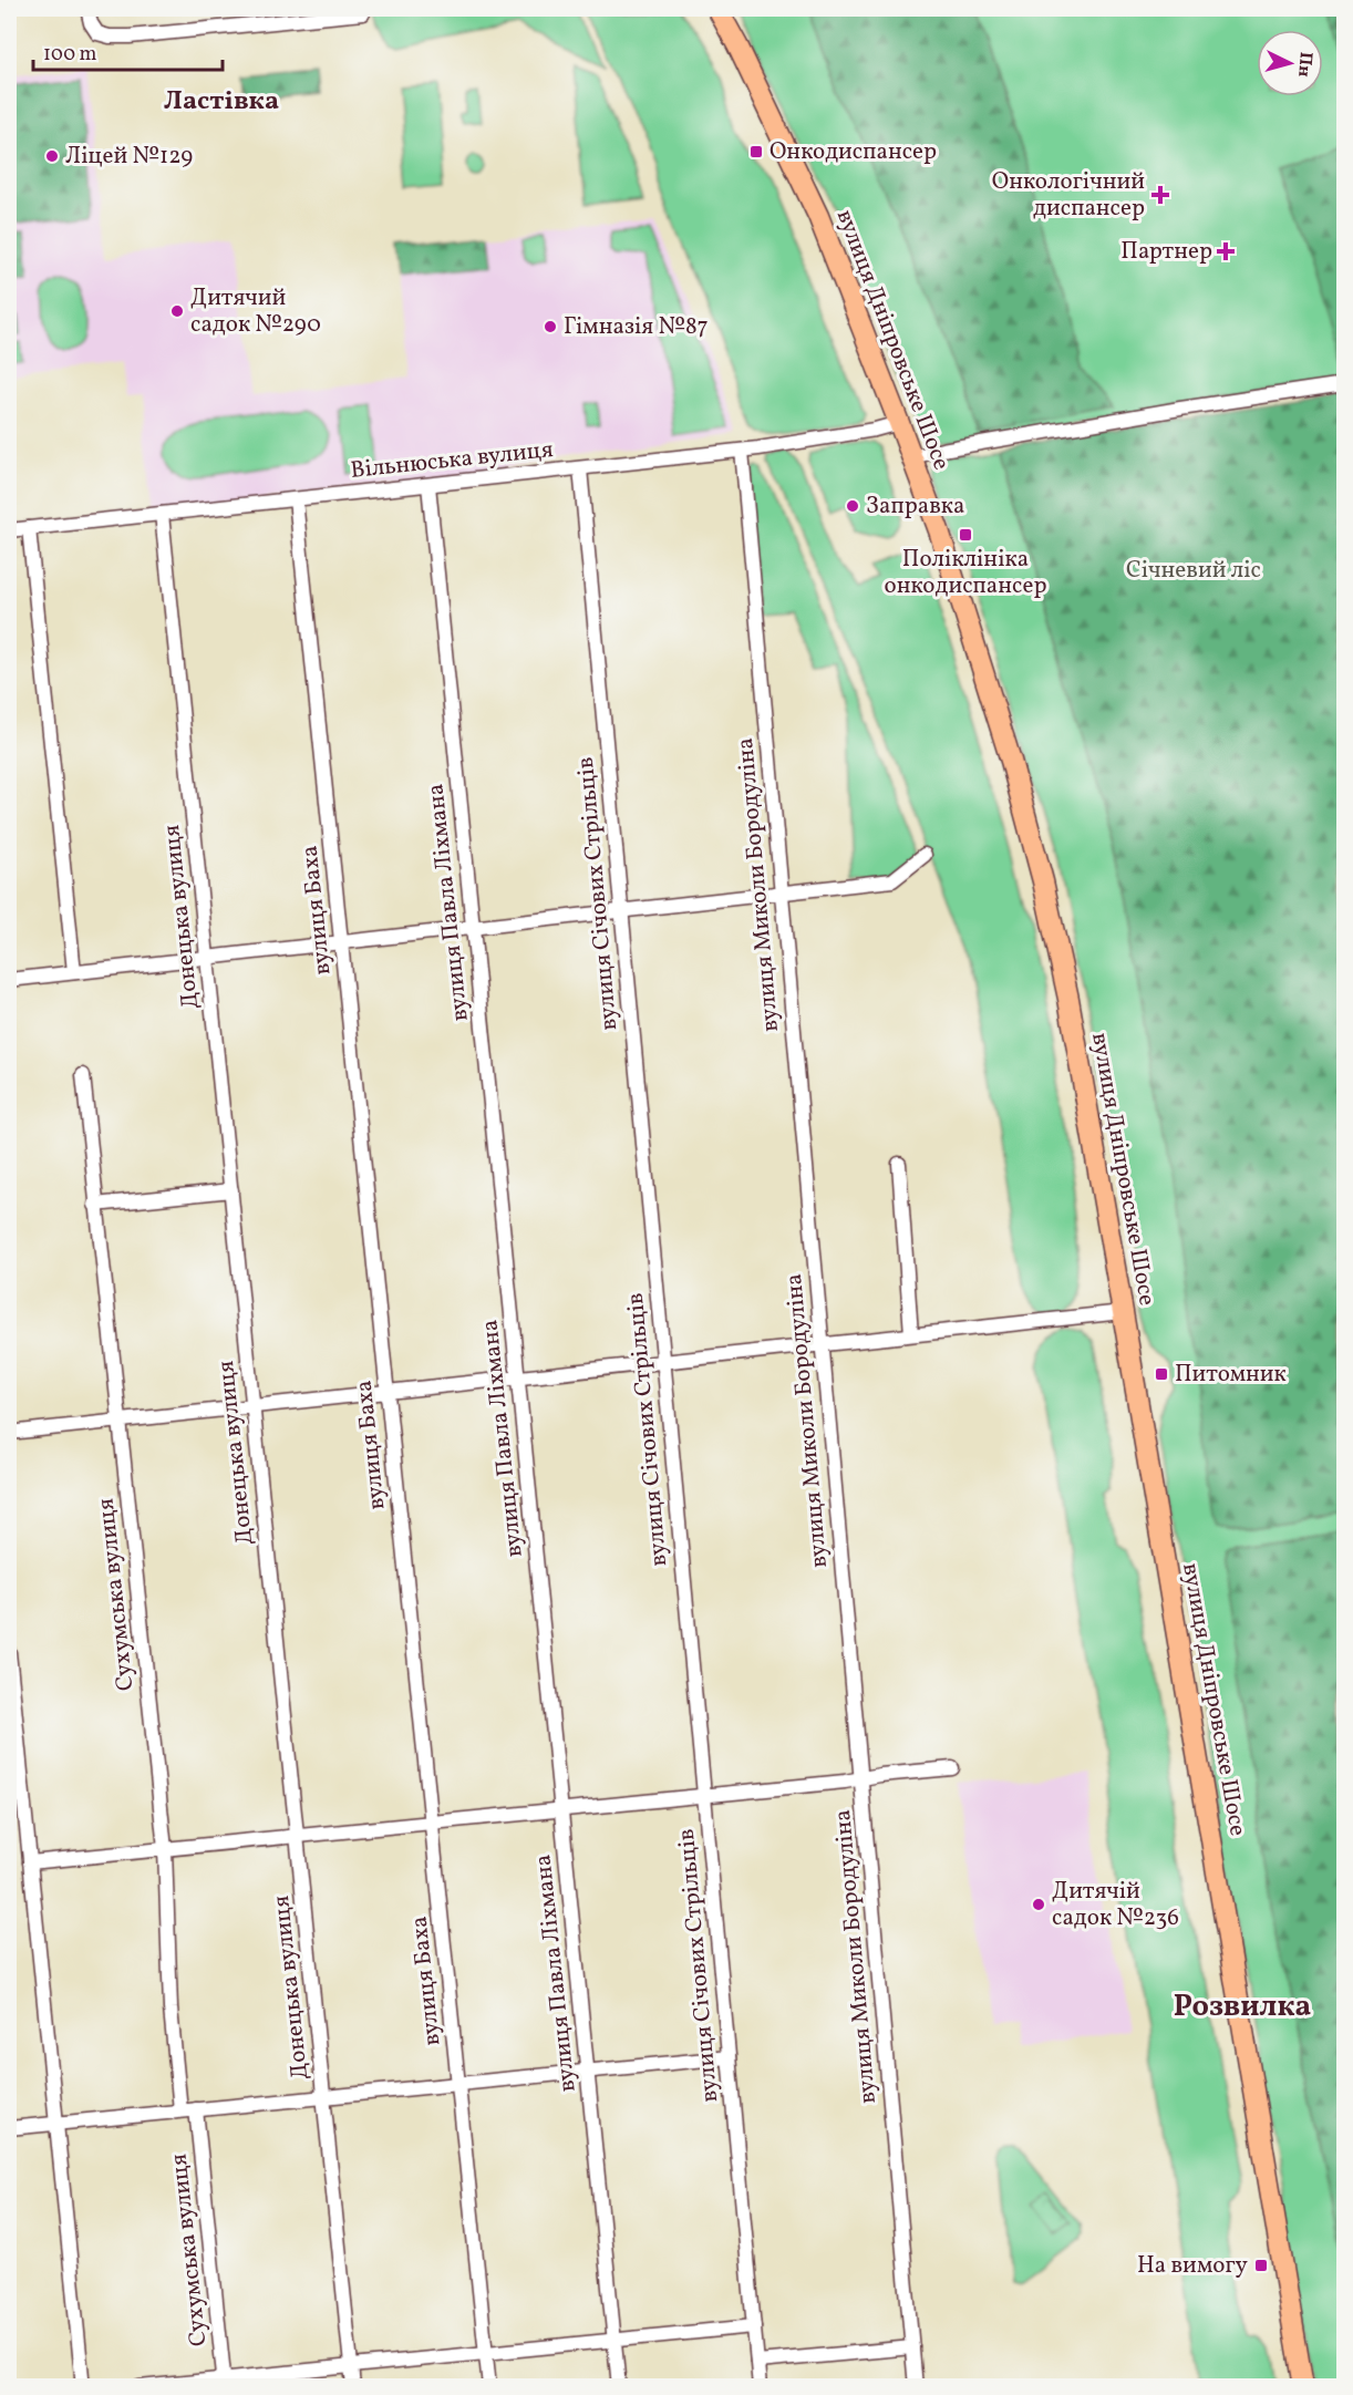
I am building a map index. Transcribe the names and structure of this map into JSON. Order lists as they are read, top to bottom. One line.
{"streets":{"main road":["вулиця Дніпровське Шосе"],"street":["Вільнюська вулиця","вулиця Миколи Бородуліна","вулиця Січових Стрільців","вулиця Павла Ліхмана","вулиця Баха","Донецька вулиця","Сухумська вулиця"]},"crossings":[["вулиця Дніпровське Шосе","Вільнюська вулиця"],["Вільнюська вулиця","вулиця Миколи Бородуліна"],["Вільнюська вулиця","вулиця Січових Стрільців"],["Вільнюська вулиця","вулиця Павла Ліхмана"],["Вільнюська вулиця","вулиця Баха"],["Вільнюська вулиця","Донецька вулиця"]],"districts":["Ластівка","Розвилка"],"parks":["Січневий ліс"],"places":{"transit":["Онкодиспансер","Поліклініка онкодиспансер","Питомник","На вимогу"],"other":["Ліцей №129","Дитячий садок №290","Гімназія №87","Заправка","Дитячій садок №236"],"health":["Онкологічний диспансер","Партнер"]},"scale_bar":"100 m","north":"right"}
